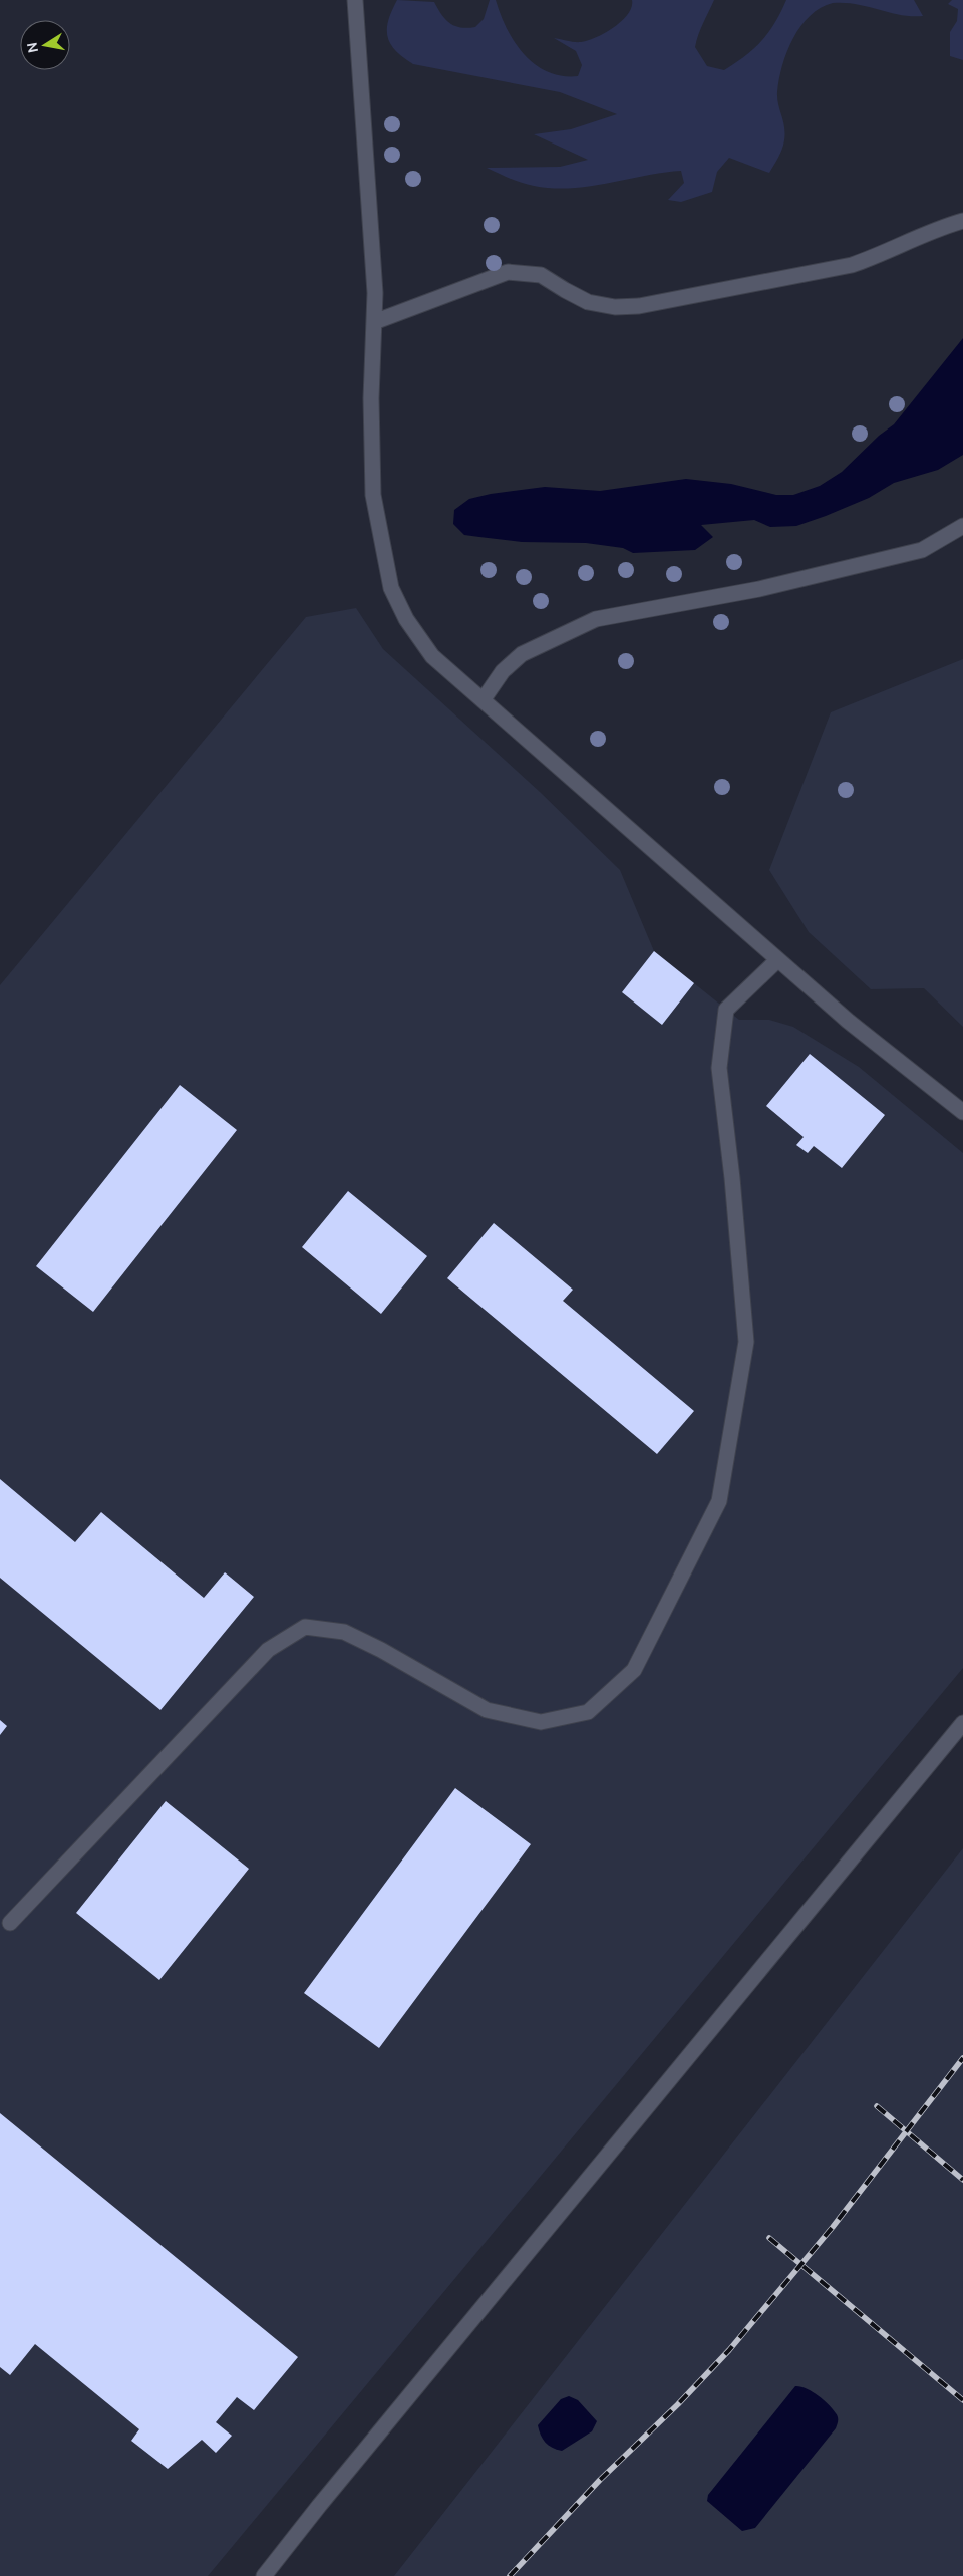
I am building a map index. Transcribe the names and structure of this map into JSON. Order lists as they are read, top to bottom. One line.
{"north":"left"}
